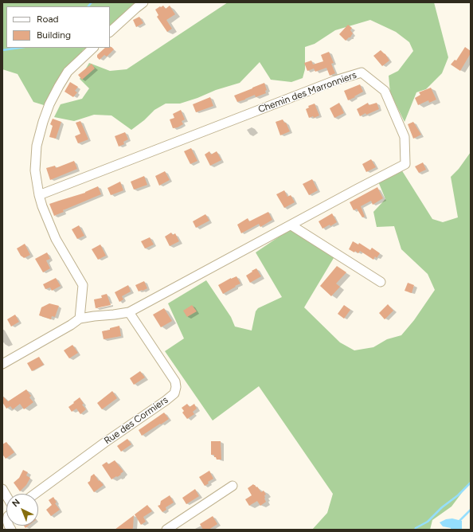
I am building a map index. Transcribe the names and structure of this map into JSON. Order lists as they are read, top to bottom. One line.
{"streets":{"street":["Chemin des Marronniers","Rue des Cormiers"]},"crossings":[["Chemin des Marronniers","Rue des Cormiers"]],"legend":["Road","Building"],"north":"top left"}
